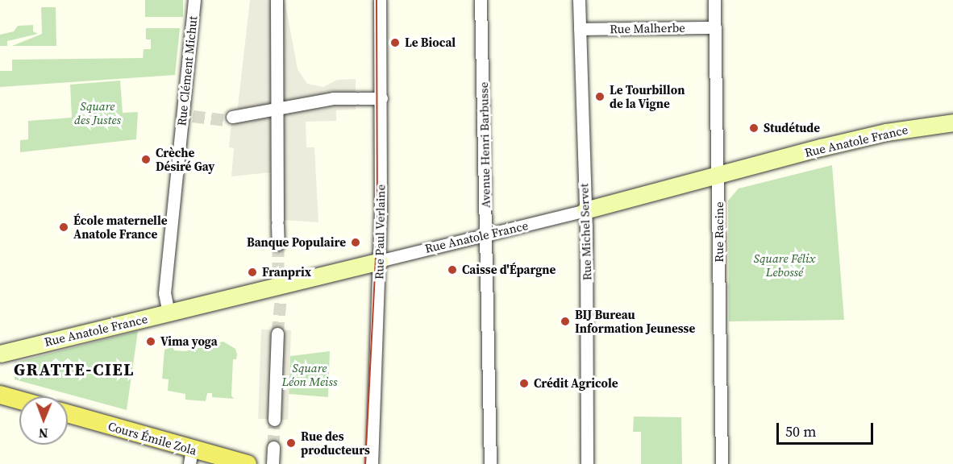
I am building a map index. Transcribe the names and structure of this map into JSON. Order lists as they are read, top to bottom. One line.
{"streets":{"main road":["Cours Émile Zola"],"street":["Rue Malherbe","Rue Clément Michut","Rue Anatole France","Avenue Henri Barbusse","Rue Paul Verlaine","Rue Michel Servet","Rue Racine"]},"crossings":[["Rue Malherbe","Rue Michel Servet"],["Rue Malherbe","Rue Racine"],["Rue Clément Michut","Rue Anatole France"],["Rue Anatole France","Avenue Henri Barbusse"],["Rue Anatole France","Rue Paul Verlaine"],["Rue Anatole France","Rue Michel Servet"],["Rue Anatole France","Rue Racine"]],"districts":["GRATTE-CIEL"],"parks":["Square des Justes","Square Félix Lebossé","Square Léon Meiss"],"places":["Le Biocal","Le Tourbillon de la Vigne","Studétude","Crèche Désiré Gay","École maternelle Anatole France","Banque Populaire","Caisse d'Épargne","Franprix","BIJ Bureau Information Jeunesse","Vima yoga","Crédit Agricole","Rue des producteurs"],"scale_bar":"50 m","north":"bottom"}
